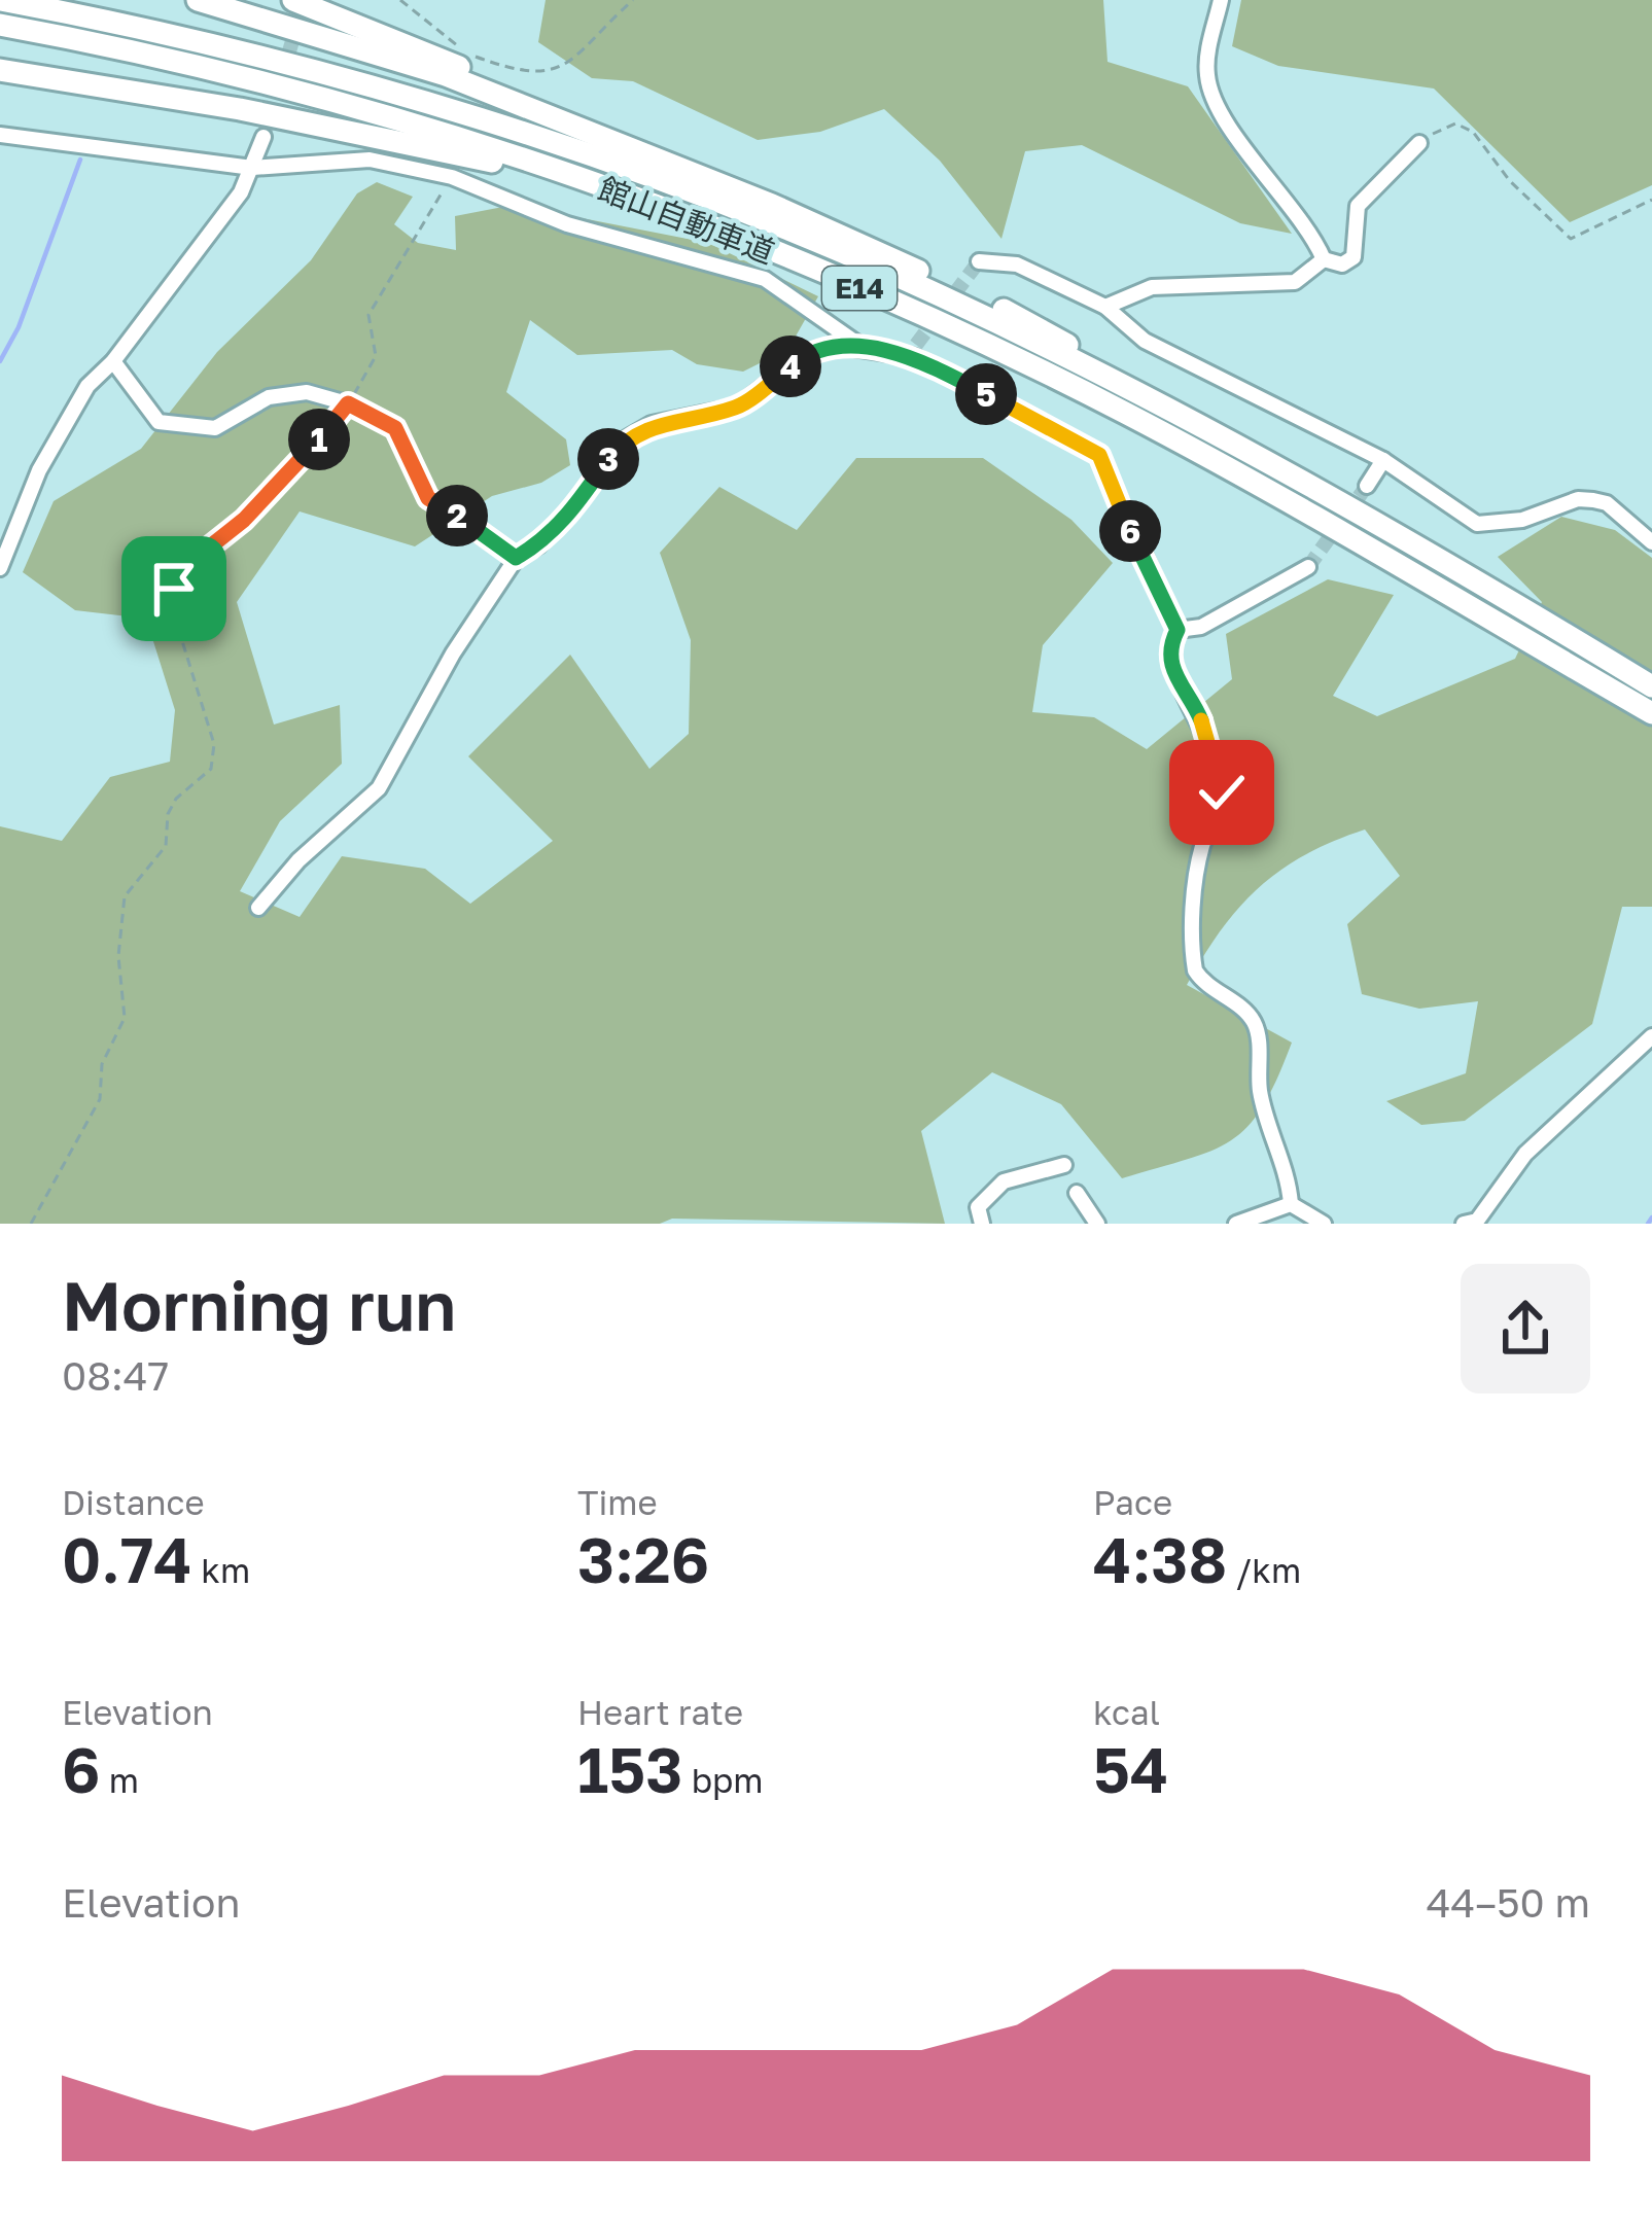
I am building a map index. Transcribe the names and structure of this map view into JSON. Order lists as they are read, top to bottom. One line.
{"streets":{"highway":["館山自動車道","E14"]},"page":{"pins":["4","5","1","3","2","6"],"heading":["Morning run","08:47"],"stats":[["Distance","0.74 km"],["Time","3:26"],["Pace","4:38 /km"],["Elevation","6 m"],["Heart rate","153 bpm"],["kcal","54"]],"chart":["Elevation","44–50 m"]}}
